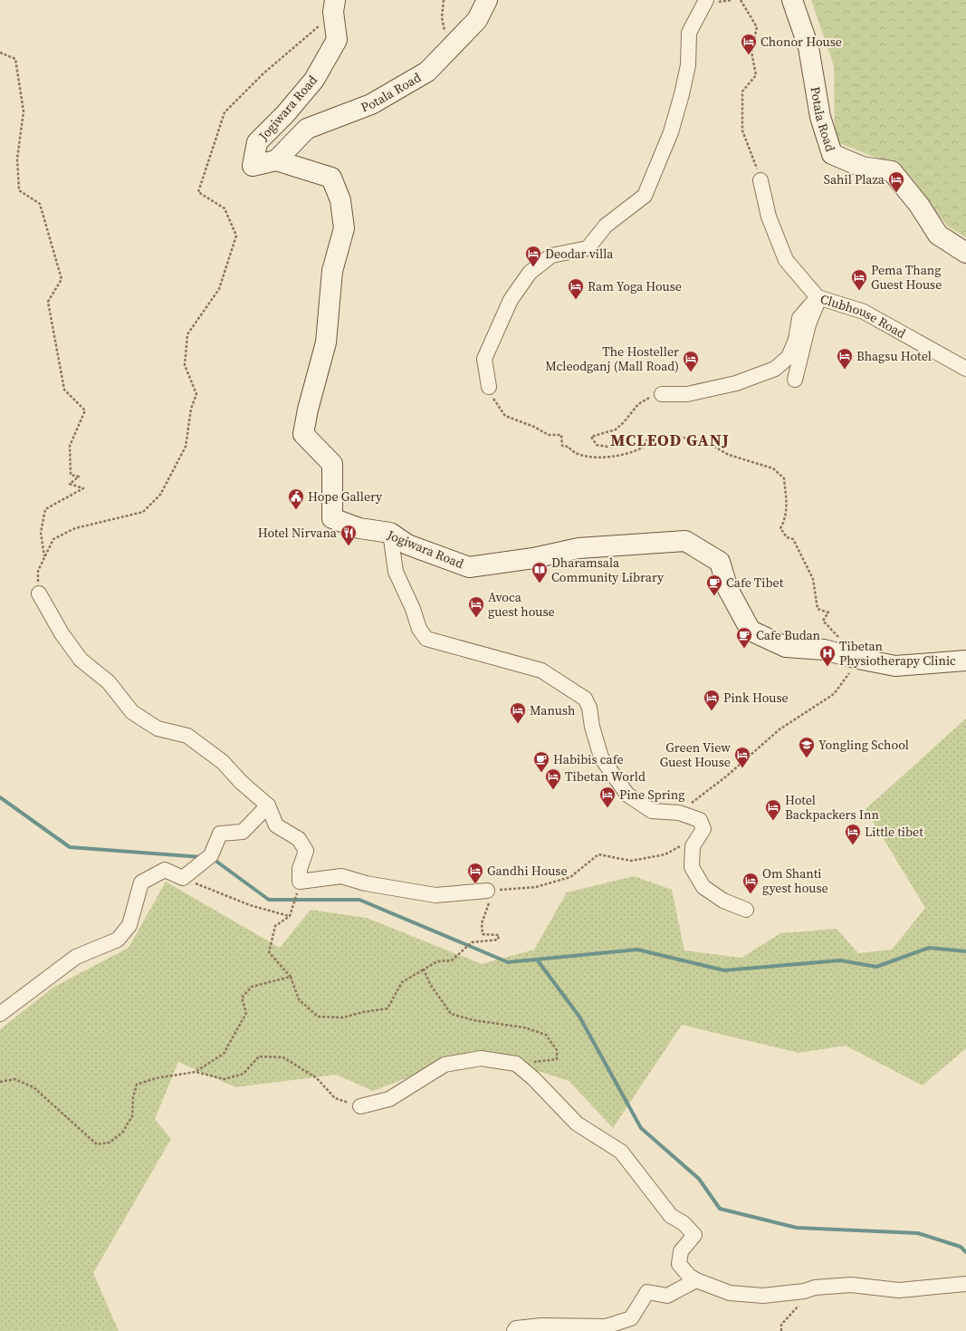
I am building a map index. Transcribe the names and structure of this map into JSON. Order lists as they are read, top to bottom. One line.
{"streets":{"street":["Potala Road","Jogiwara Road","Clubhouse Road"]},"crossings":[["Potala Road","Jogiwara Road"]],"districts":["MCLEOD GANJ"],"places":{"hotel":["Chonor House","Sahil Plaza","Deodar villa","Pema Thang Guest House","Ram Yoga House","Bhagsu Hotel","The Hosteller Mcleodganj (Mall Road)","Avoca guest house","Pink House","Manush","Green View Guest House","Tibetan World","Pine Spring","Hotel Backpackers Inn","Little tibet","Gandhi House","Om Shanti gyest house"],"public building":["Hope Gallery"],"restaurant":["Hotel Nirvana"],"library":["Dharamsala Community Library"],"cafe":["Cafe Tibet","Cafe Budan","Habibis cafe"],"hospital":["Tibetan Physiotherapy Clinic"],"school or university":["Yongling School"]}}
